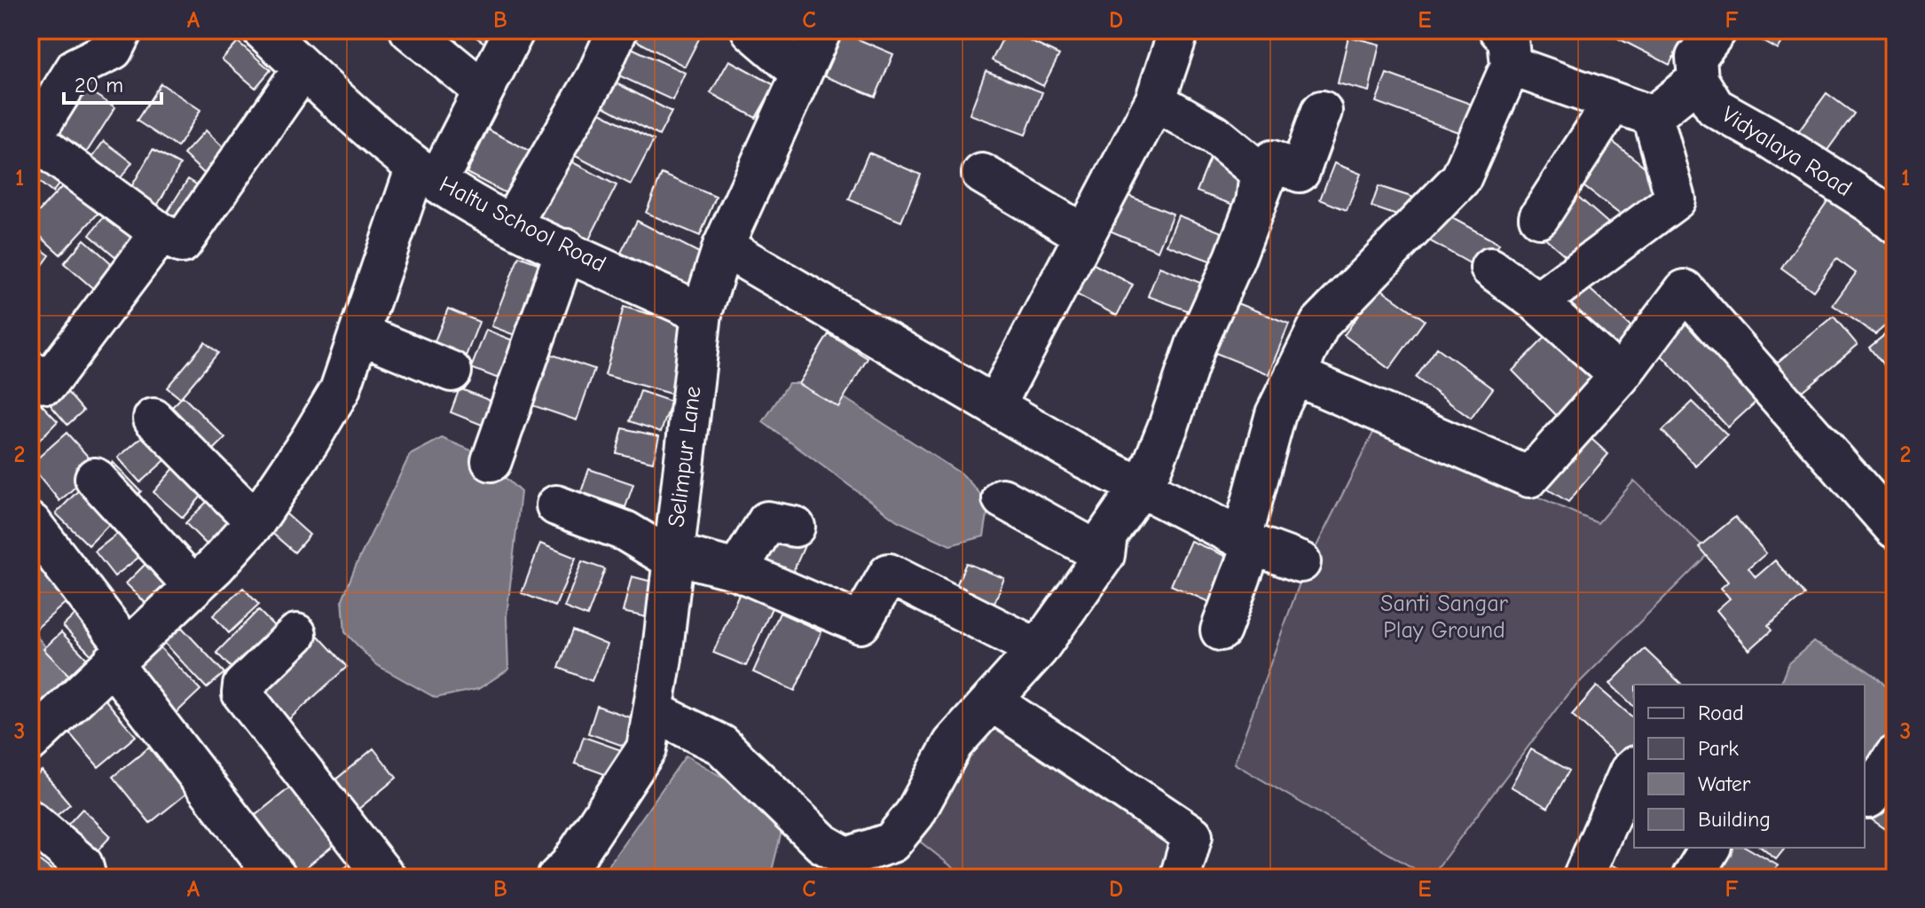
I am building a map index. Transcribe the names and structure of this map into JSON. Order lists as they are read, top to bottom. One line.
{"streets":{"street":["Vidyalaya Road","Haltu School Road","Selimpur Lane"]},"crossings":[["Haltu School Road","Selimpur Lane"]],"parks":["Santi Sangar Play Ground"],"legend":["Road","Park","Water","Building"],"scale_bar":"20 m","grid":{"columns":["A","B","C","D","E","F"],"rows":["1","2","3"]}}
